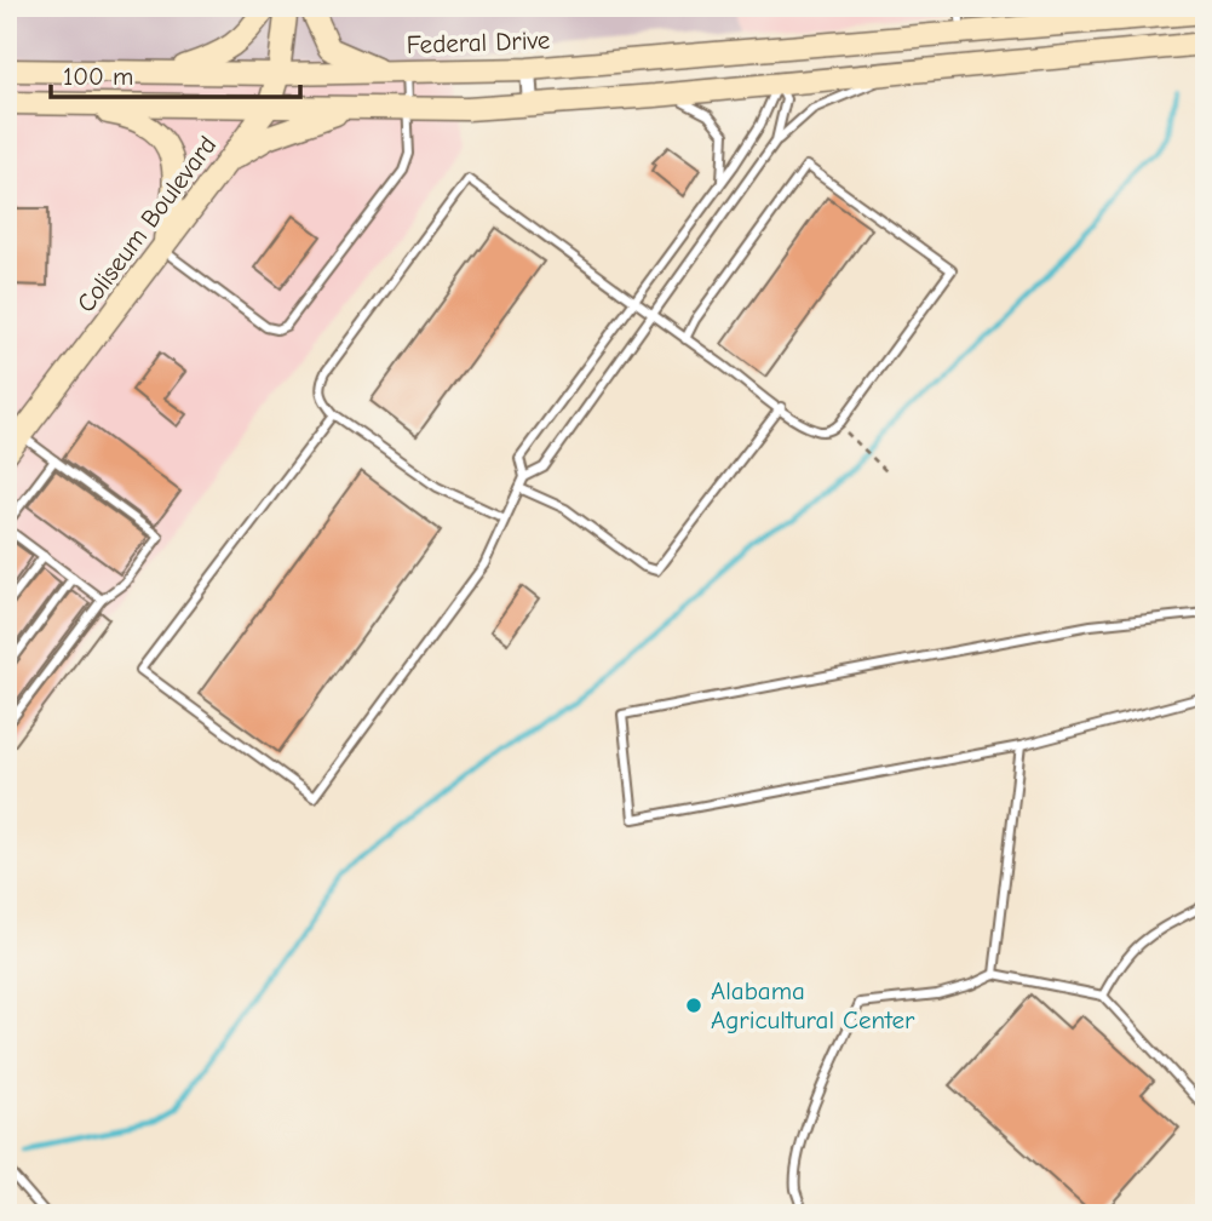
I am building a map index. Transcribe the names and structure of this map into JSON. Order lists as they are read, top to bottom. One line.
{"streets":{"main road":["Federal Drive","Coliseum Boulevard"]},"crossings":[["Federal Drive","Coliseum Boulevard"]],"places":["Alabama Agricultural Center"],"scale_bar":"100 m"}
